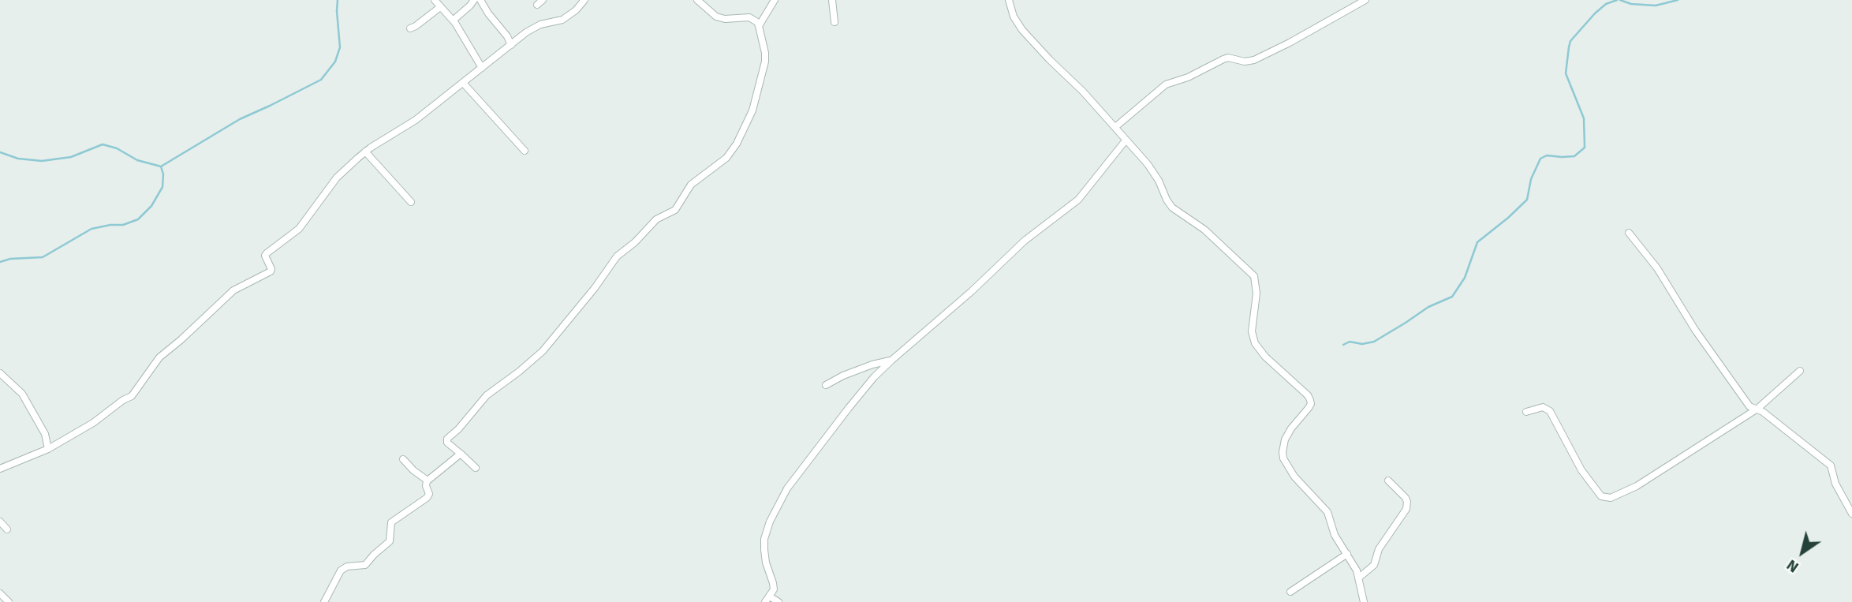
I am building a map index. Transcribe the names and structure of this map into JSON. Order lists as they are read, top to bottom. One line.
{"north":"bottom left"}
